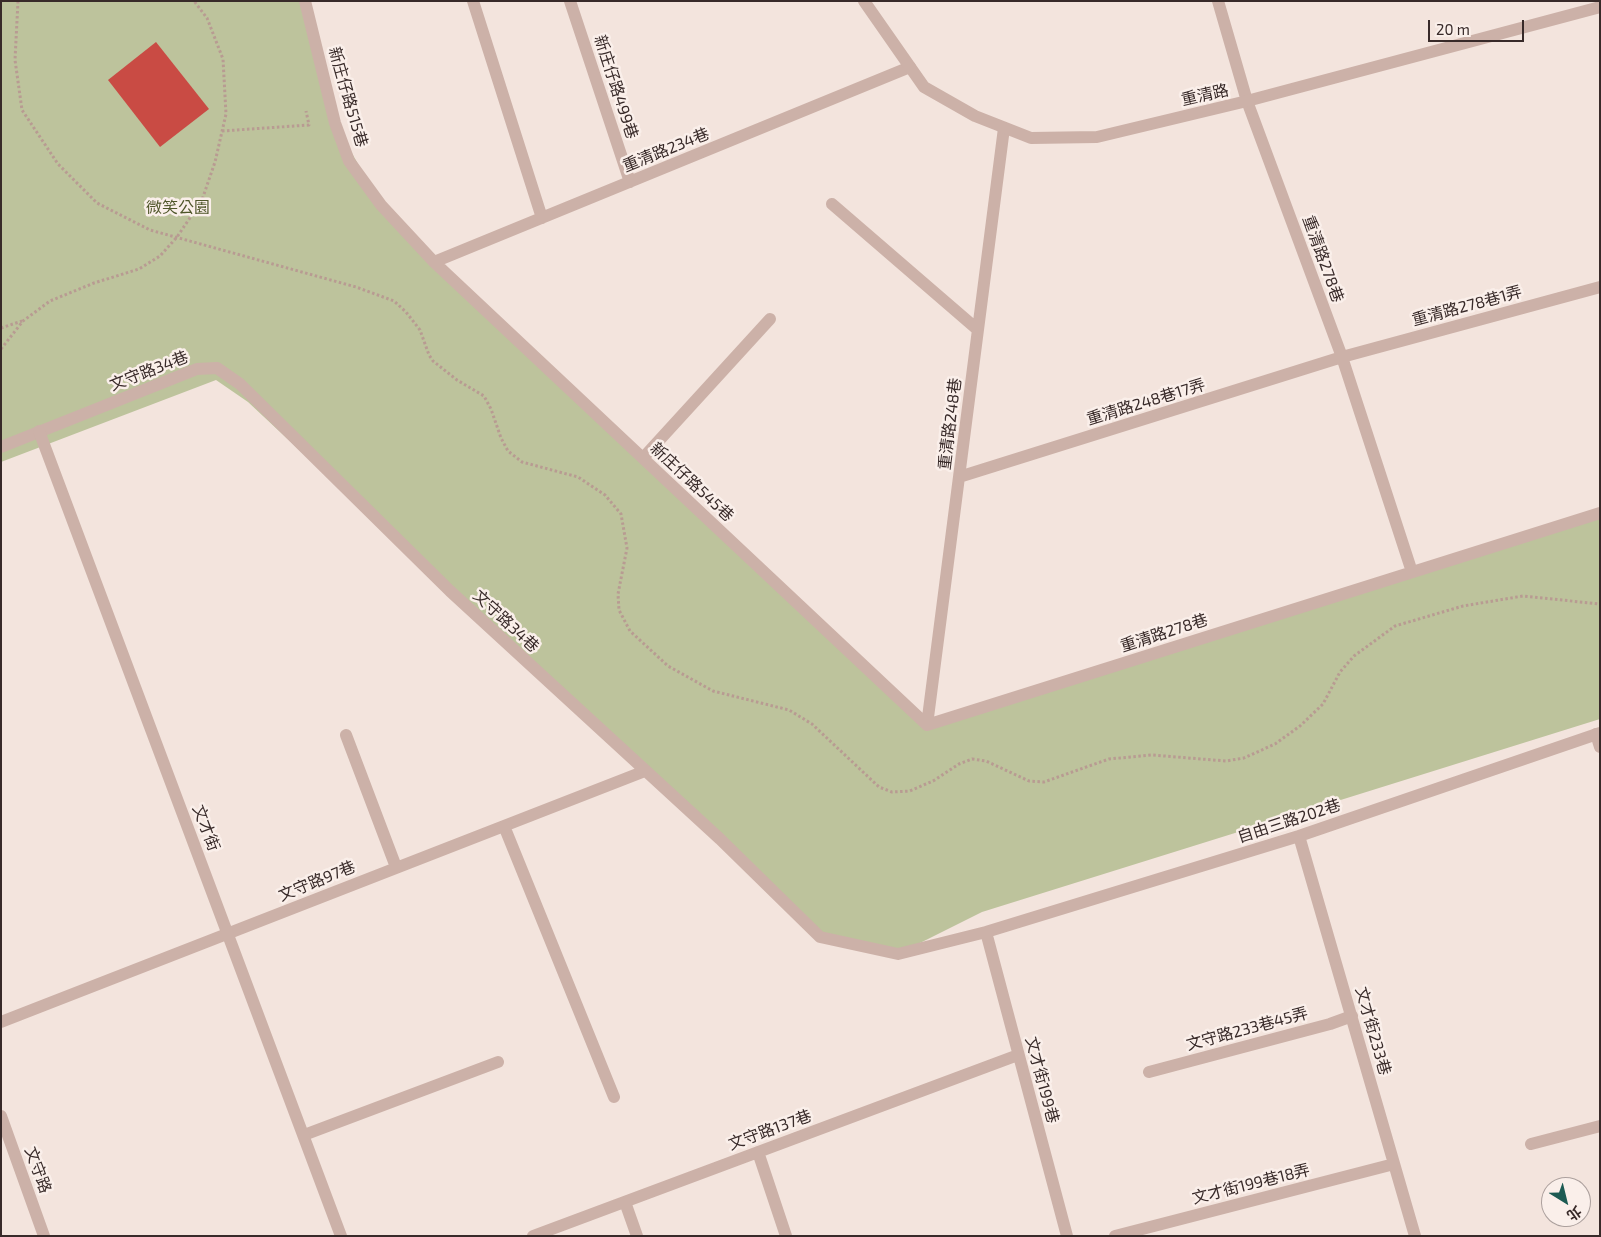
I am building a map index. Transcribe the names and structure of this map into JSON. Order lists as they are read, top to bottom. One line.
{"streets":{"street":["新庄仔路499巷","重清路","新庄仔路515巷","重清路234巷","重清路278巷","重清路278巷1弄","文守路34巷","重清路248巷17弄","重清路248巷","新庄仔路545巷","自由三路202巷","文才街","文守路97巷","文守路233巷45弄","文才街233巷","文才街199巷","文守路137巷","文守路","文才街199巷18弄"]},"crossings":[["新庄仔路499巷","重清路234巷"],["重清路","重清路234巷"],["重清路","重清路278巷"],["重清路","重清路248巷"],["新庄仔路515巷","重清路234巷"],["新庄仔路515巷","新庄仔路545巷"],["重清路234巷","新庄仔路545巷"],["重清路278巷","重清路278巷1弄"],["重清路278巷","重清路248巷17弄"],["重清路278巷","重清路248巷"],["重清路278巷","新庄仔路545巷"],["重清路278巷1弄","重清路248巷17弄"],["文守路34巷","自由三路202巷"],["文守路34巷","文才街"],["文守路34巷","文守路97巷"],["文守路34巷","文才街199巷"],["重清路248巷17弄","重清路248巷"],["重清路248巷","新庄仔路545巷"],["自由三路202巷","文才街233巷"],["自由三路202巷","文才街199巷"],["文才街","文守路97巷"],["文守路233巷45弄","文才街233巷"],["文才街233巷","文才街199巷18弄"],["文才街199巷","文守路137巷"]],"parks":["微笑公園"],"scale_bar":"20 m","north":"bottom right"}
